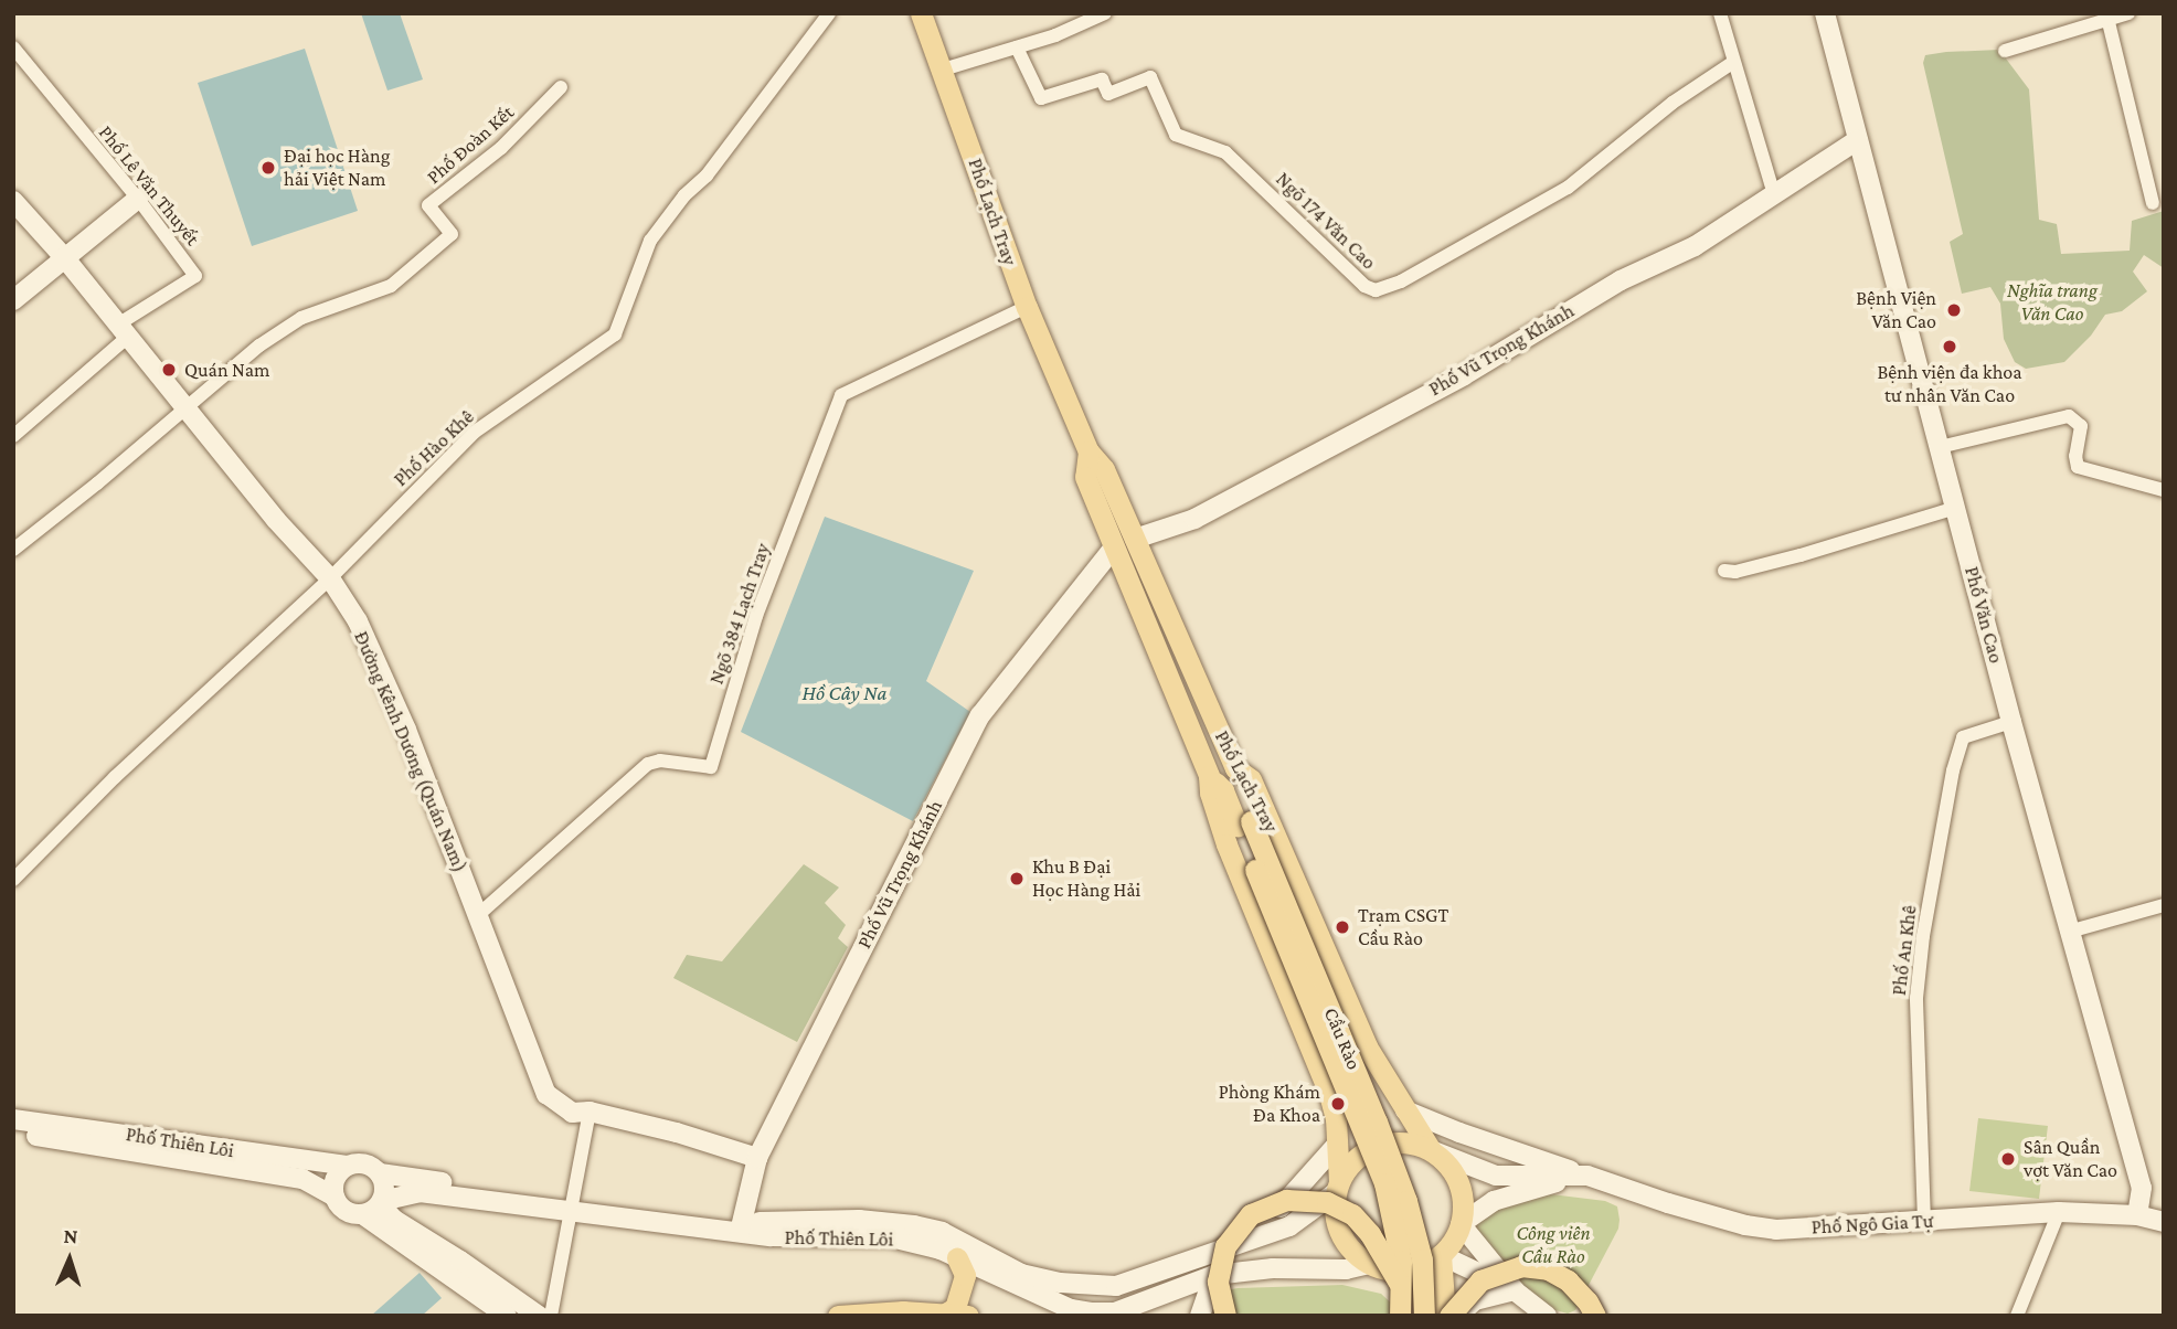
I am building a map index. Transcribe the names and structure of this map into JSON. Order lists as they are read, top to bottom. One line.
{"streets":{"main road":["Phố Lạch Tray","Cầu Rào"],"street":["Phố Đoàn Kết","Phố Lê Văn Thuyết","Ngõ 174 Văn Cao","Phố Vũ Trọng Khánh","Phố Hào Khê","Ngõ 384 Lạch Tray","Phố Văn Cao","Đường Kênh Dương (Quán Nam)","Phố An Khê","Phố Thiên Lôi","Phố Ngô Gia Tự"]},"crossings":[["Phố Đoàn Kết","Đường Kênh Dương (Quán Nam)"],["Phố Lê Văn Thuyết","Đường Kênh Dương (Quán Nam)"],["Phố Lạch Tray","Phố Vũ Trọng Khánh"],["Phố Lạch Tray","Ngõ 384 Lạch Tray"],["Phố Lạch Tray","Cầu Rào"],["Phố Lạch Tray","Phố Thiên Lôi"],["Phố Lạch Tray","Phố Ngô Gia Tự"],["Phố Vũ Trọng Khánh","Phố Văn Cao"],["Phố Vũ Trọng Khánh","Đường Kênh Dương (Quán Nam)"],["Phố Vũ Trọng Khánh","Phố Thiên Lôi"],["Phố Hào Khê","Đường Kênh Dương (Quán Nam)"],["Ngõ 384 Lạch Tray","Đường Kênh Dương (Quán Nam)"],["Phố Văn Cao","Phố An Khê"],["Phố Văn Cao","Phố Ngô Gia Tự"],["Phố An Khê","Phố Ngô Gia Tự"],["Phố Thiên Lôi","Phố Ngô Gia Tự"]],"water":["Hồ Cây Na"],"parks":["Nghĩa trang Văn Cao","Công viên Cầu Rào"],"places":["Đại học Hàng hải Việt Nam","Bệnh Viện Văn Cao","Bệnh viện đa khoa tư nhân Văn Cao","Quán Nam","Khu B Đại Học Hàng Hải","Trạm CSGT Cầu Rào","Phòng Khám Đa Khoa","Sân Quần vợt Văn Cao"],"north":"top"}
